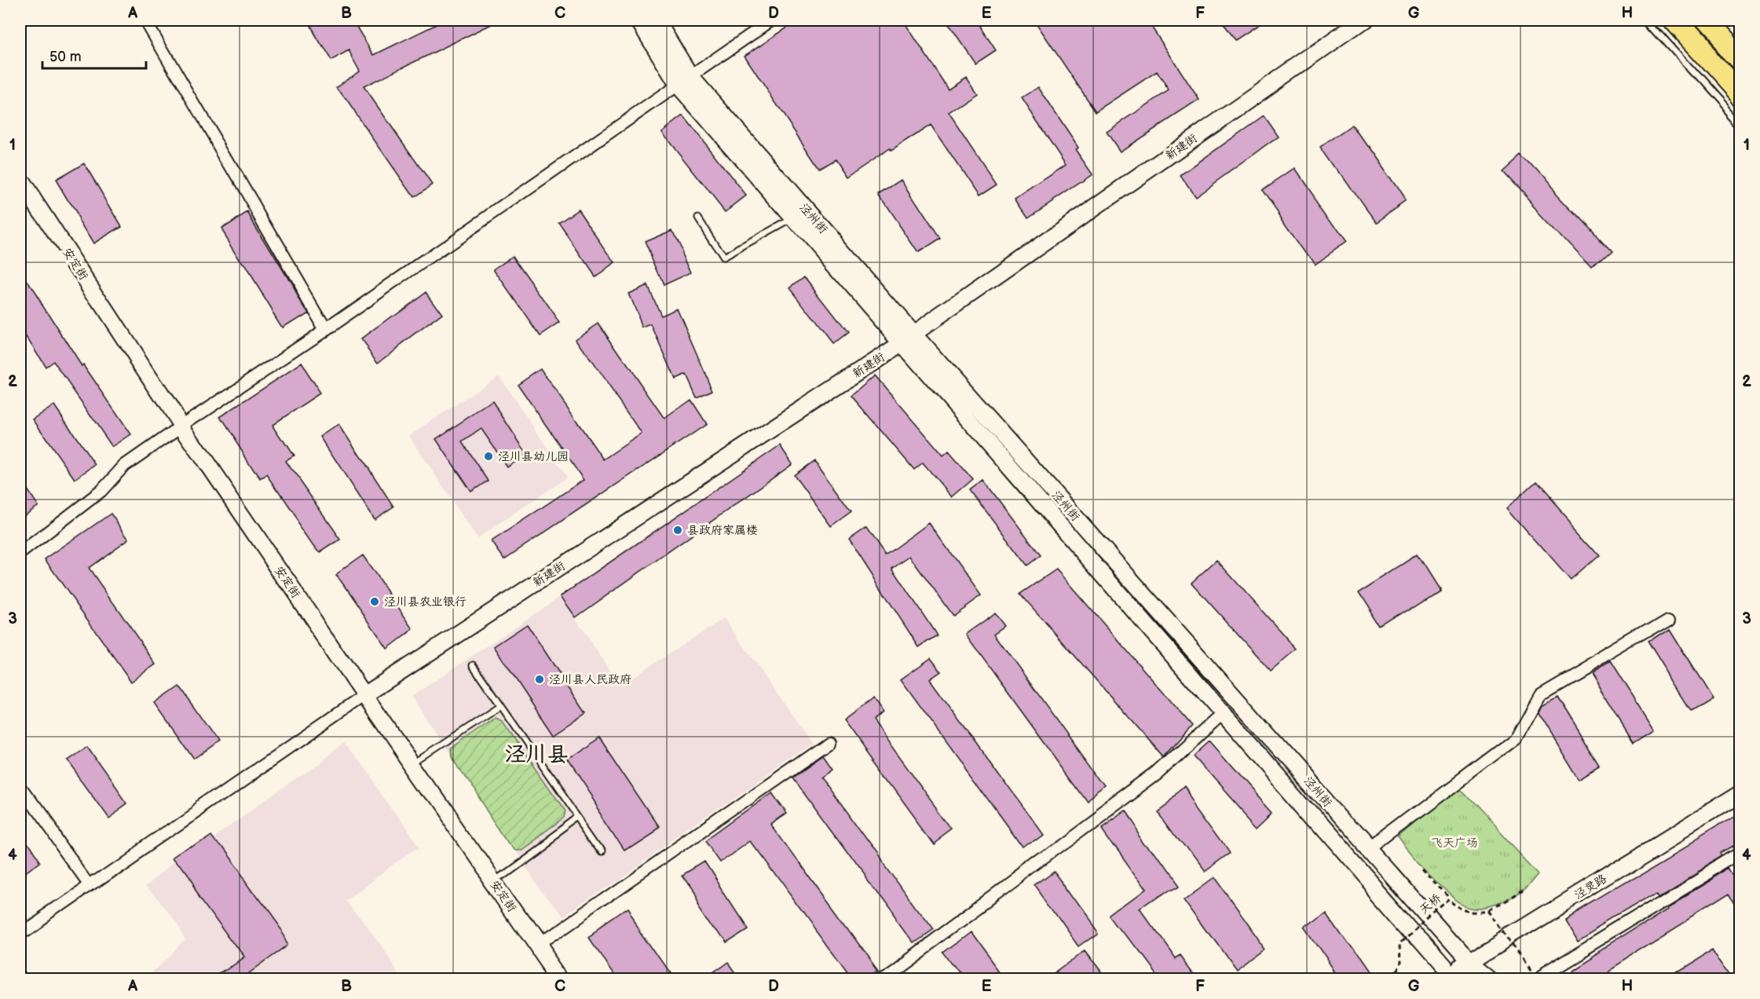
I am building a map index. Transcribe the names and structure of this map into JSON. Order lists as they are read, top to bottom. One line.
{"streets":{"main road":["新建街","泾州街","安定街","泾灵路"],"path":["天桥"]},"crossings":[["新建街","泾州街"],["新建街","安定街"],["泾州街","泾灵路"]],"districts":["泾川县"],"parks":["飞天广场"],"places":["泾川县幼儿园","县政府家属楼","泾川县农业银行","泾川县人民政府"],"scale_bar":"50 m","grid":{"columns":["A","B","C","D","E","F","G","H"],"rows":["1","2","3","4"]}}
